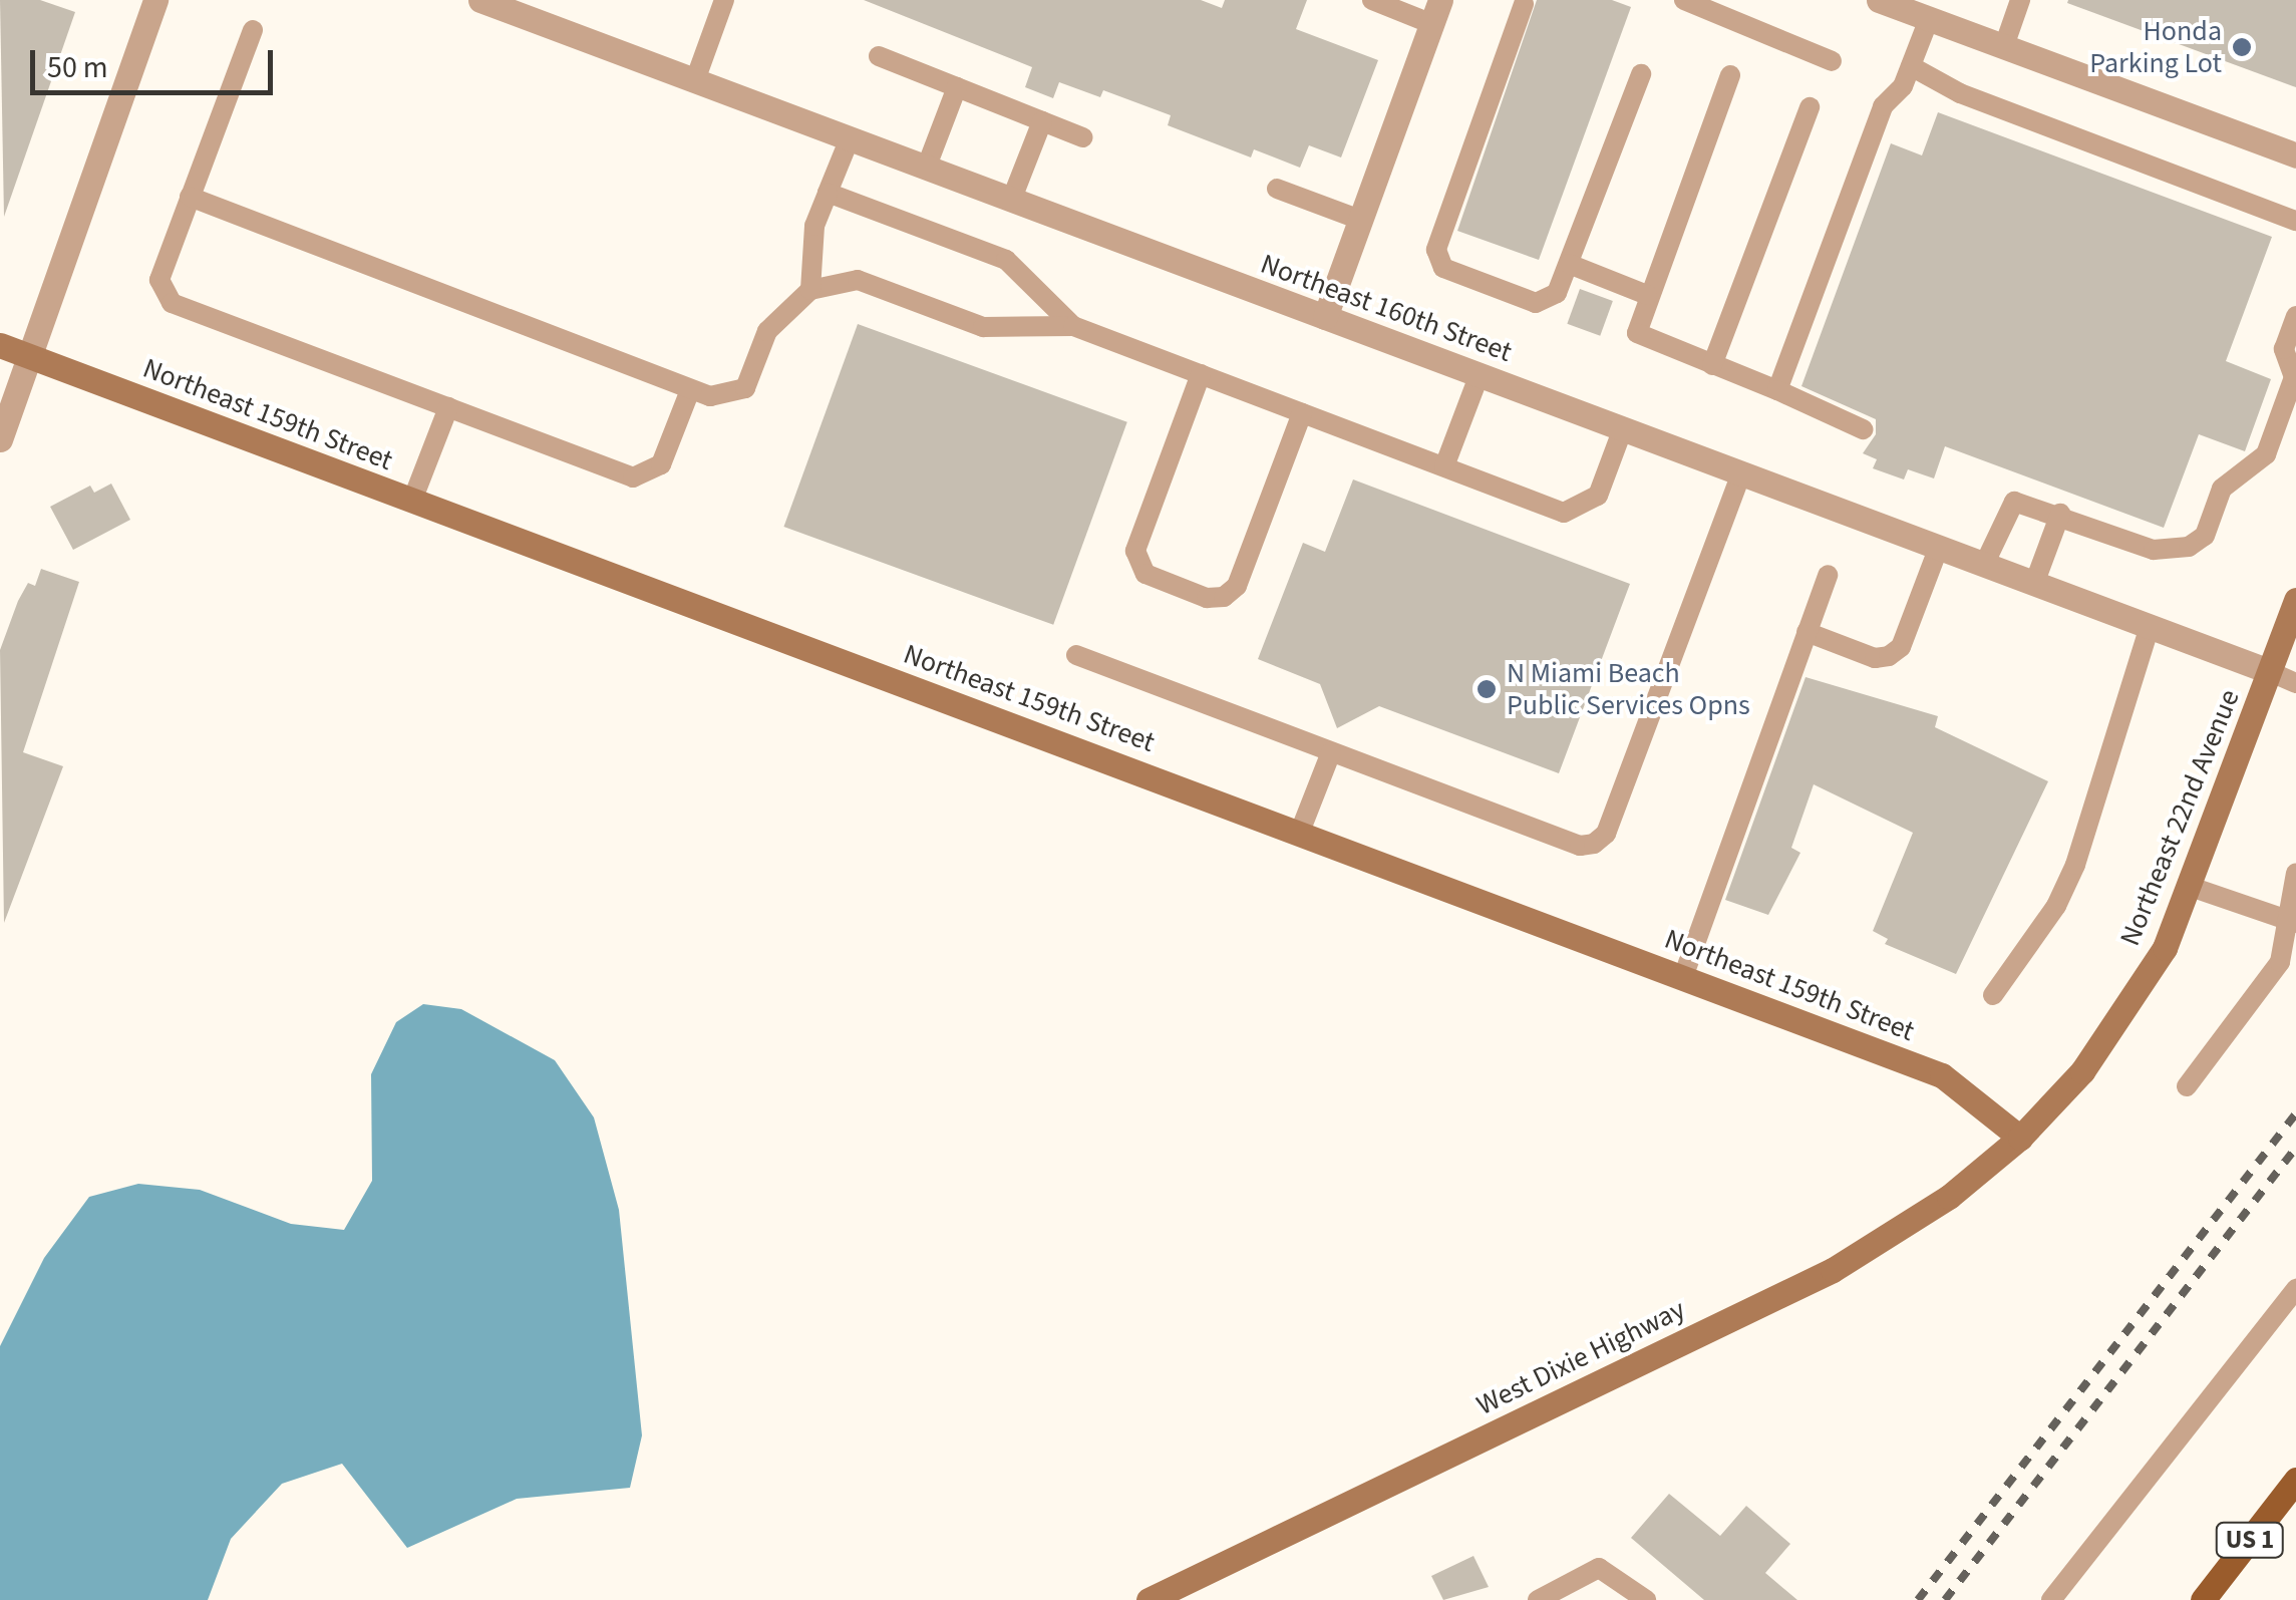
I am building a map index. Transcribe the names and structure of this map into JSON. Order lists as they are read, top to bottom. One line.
{"streets":{"main road":["US 1"],"street":["Northeast 160th Street","Northeast 159th Street","Northeast 22nd Avenue","West Dixie Highway"]},"crossings":[["Northeast 160th Street","Northeast 22nd Avenue"],["Northeast 159th Street","Northeast 22nd Avenue"],["Northeast 159th Street","West Dixie Highway"],["Northeast 22nd Avenue","West Dixie Highway"]],"places":["Honda Parking Lot","N Miami Beach Public Services Opns"],"scale_bar":"50 m"}
